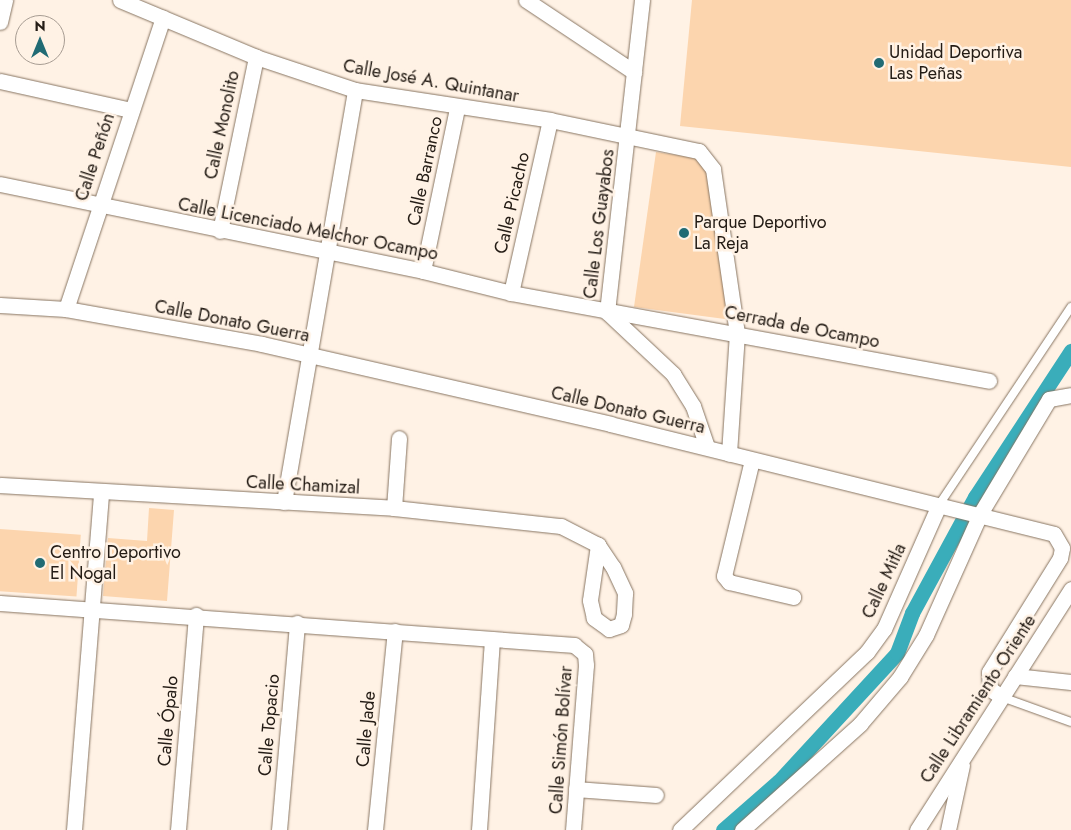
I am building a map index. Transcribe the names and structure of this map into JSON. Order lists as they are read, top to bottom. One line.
{"streets":{"street":["Calle José A. Quintanar","Calle Monolito","Calle Peñón","Calle Barranco","Calle Picacho","Calle Los Guayabos","Calle Licenciado Melchor Ocampo","Calle Donato Guerra","Cerrada de Ocampo","Calle Chamizal","Calle Mitla","Calle Libramiento Oriente","Calle Ópalo","Calle Topacio","Calle Jade","Calle Simón Bolívar"]},"crossings":[["Calle José A. Quintanar","Calle Monolito"],["Calle José A. Quintanar","Calle Peñón"],["Calle José A. Quintanar","Calle Barranco"],["Calle José A. Quintanar","Calle Picacho"],["Calle José A. Quintanar","Calle Los Guayabos"],["Calle José A. Quintanar","Calle Donato Guerra"],["Calle José A. Quintanar","Cerrada de Ocampo"],["Calle Monolito","Calle Licenciado Melchor Ocampo"],["Calle Peñón","Calle Licenciado Melchor Ocampo"],["Calle Peñón","Calle Donato Guerra"],["Calle Barranco","Calle Licenciado Melchor Ocampo"],["Calle Picacho","Calle Licenciado Melchor Ocampo"],["Calle Los Guayabos","Calle Licenciado Melchor Ocampo"],["Calle Los Guayabos","Calle Donato Guerra"],["Calle Los Guayabos","Cerrada de Ocampo"],["Calle Licenciado Melchor Ocampo","Cerrada de Ocampo"],["Calle Donato Guerra","Calle Mitla"],["Calle Donato Guerra","Calle Libramiento Oriente"]],"places":["Unidad Deportiva Las Peñas","Parque Deportivo La Reja","Centro Deportivo El Nogal"],"north":"top"}
